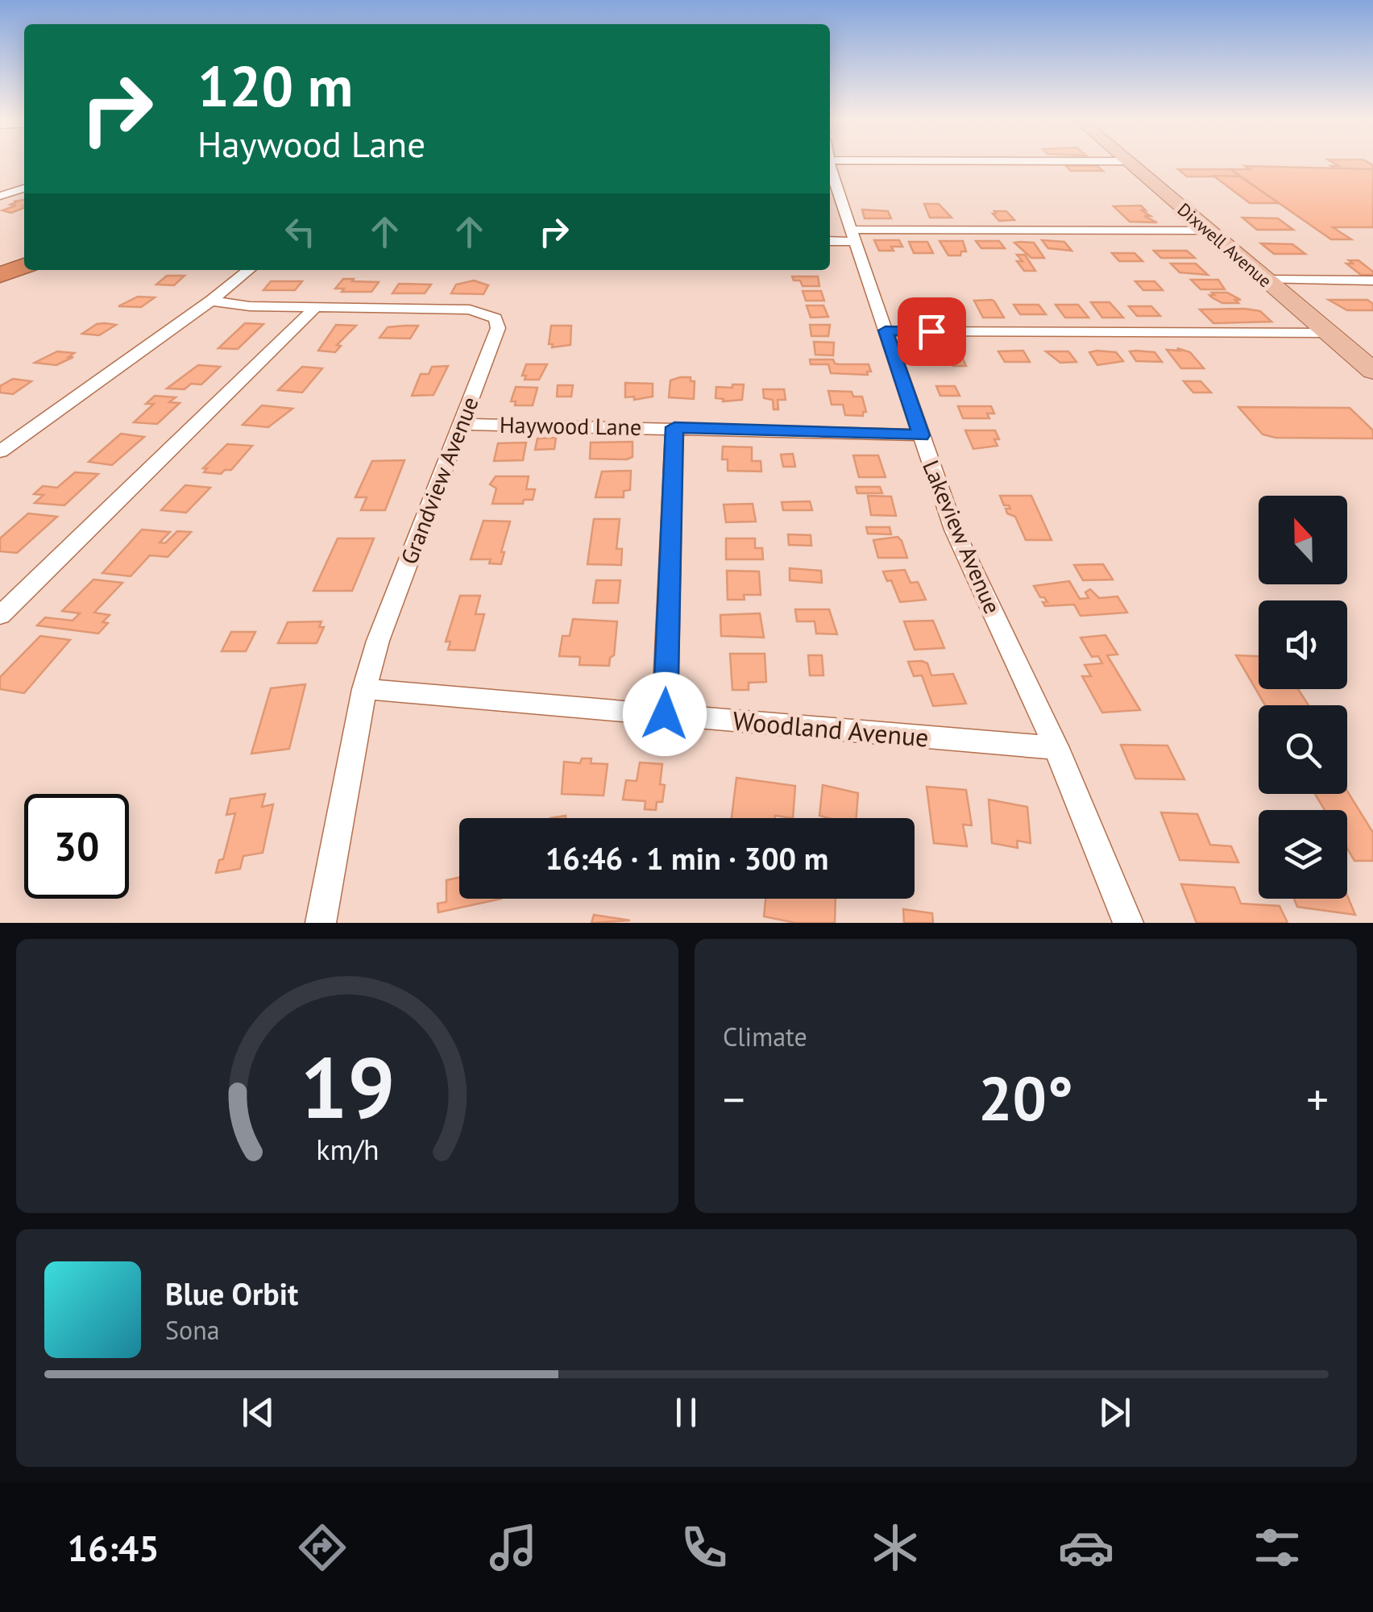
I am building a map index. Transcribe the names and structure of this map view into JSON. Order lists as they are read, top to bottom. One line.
{"streets":{"main road":["Dixwell Avenue"],"street":["Haywood Lane","Grandview Avenue","Lakeview Avenue","Woodland Avenue"]},"crossings":[["Haywood Lane","Grandview Avenue"],["Haywood Lane","Lakeview Avenue"],["Grandview Avenue","Woodland Avenue"],["Lakeview Avenue","Woodland Avenue"]],"north":"top","page":{"turn":["120 m","Haywood Lane"],"limit":"30","trip":"16:46 · 1 min · 300 m","tile":"Climate","heat":["−","20°","+"],"song":["Blue Orbit","Sona"],"tabs":"16:45","gauge":["19","km/h"]}}
